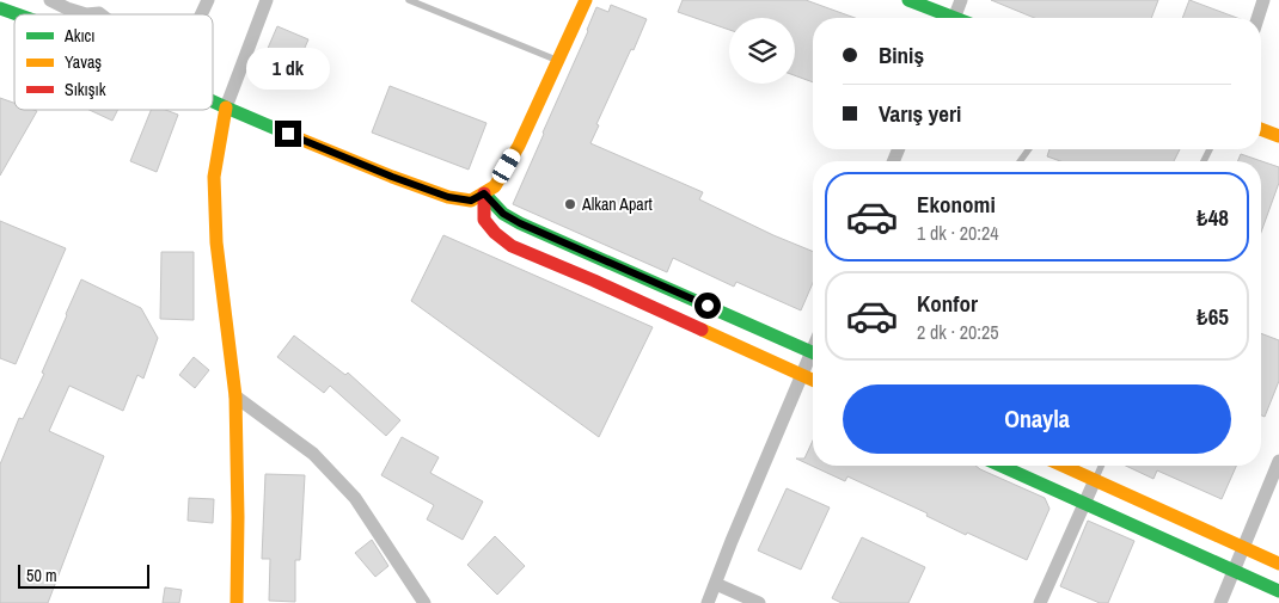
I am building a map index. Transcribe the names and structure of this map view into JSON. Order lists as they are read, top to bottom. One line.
{"places":["Alkan Apart"],"legend":["Akıcı","Yavaş","Sıkışık"],"scale_bar":"50 m","page":{"banner":["Biniş","Varış yeri"],"bubble":"1 dk","list":[{"name":"Ekonomi","note":"1 dk · 20:24","value":"₺48"},{"name":"Konfor","note":"2 dk · 20:25","value":"₺65"}],"buttons":"Onayla","scale":"50 m"}}
